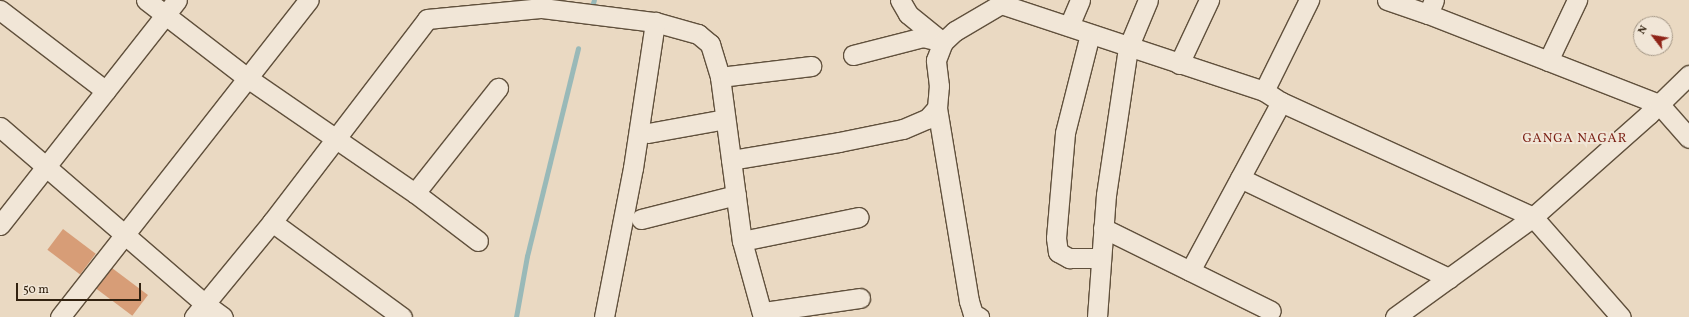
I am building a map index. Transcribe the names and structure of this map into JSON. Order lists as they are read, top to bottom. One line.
{"districts":["GANGA NAGAR"],"scale_bar":"50 m","north":"top left"}
